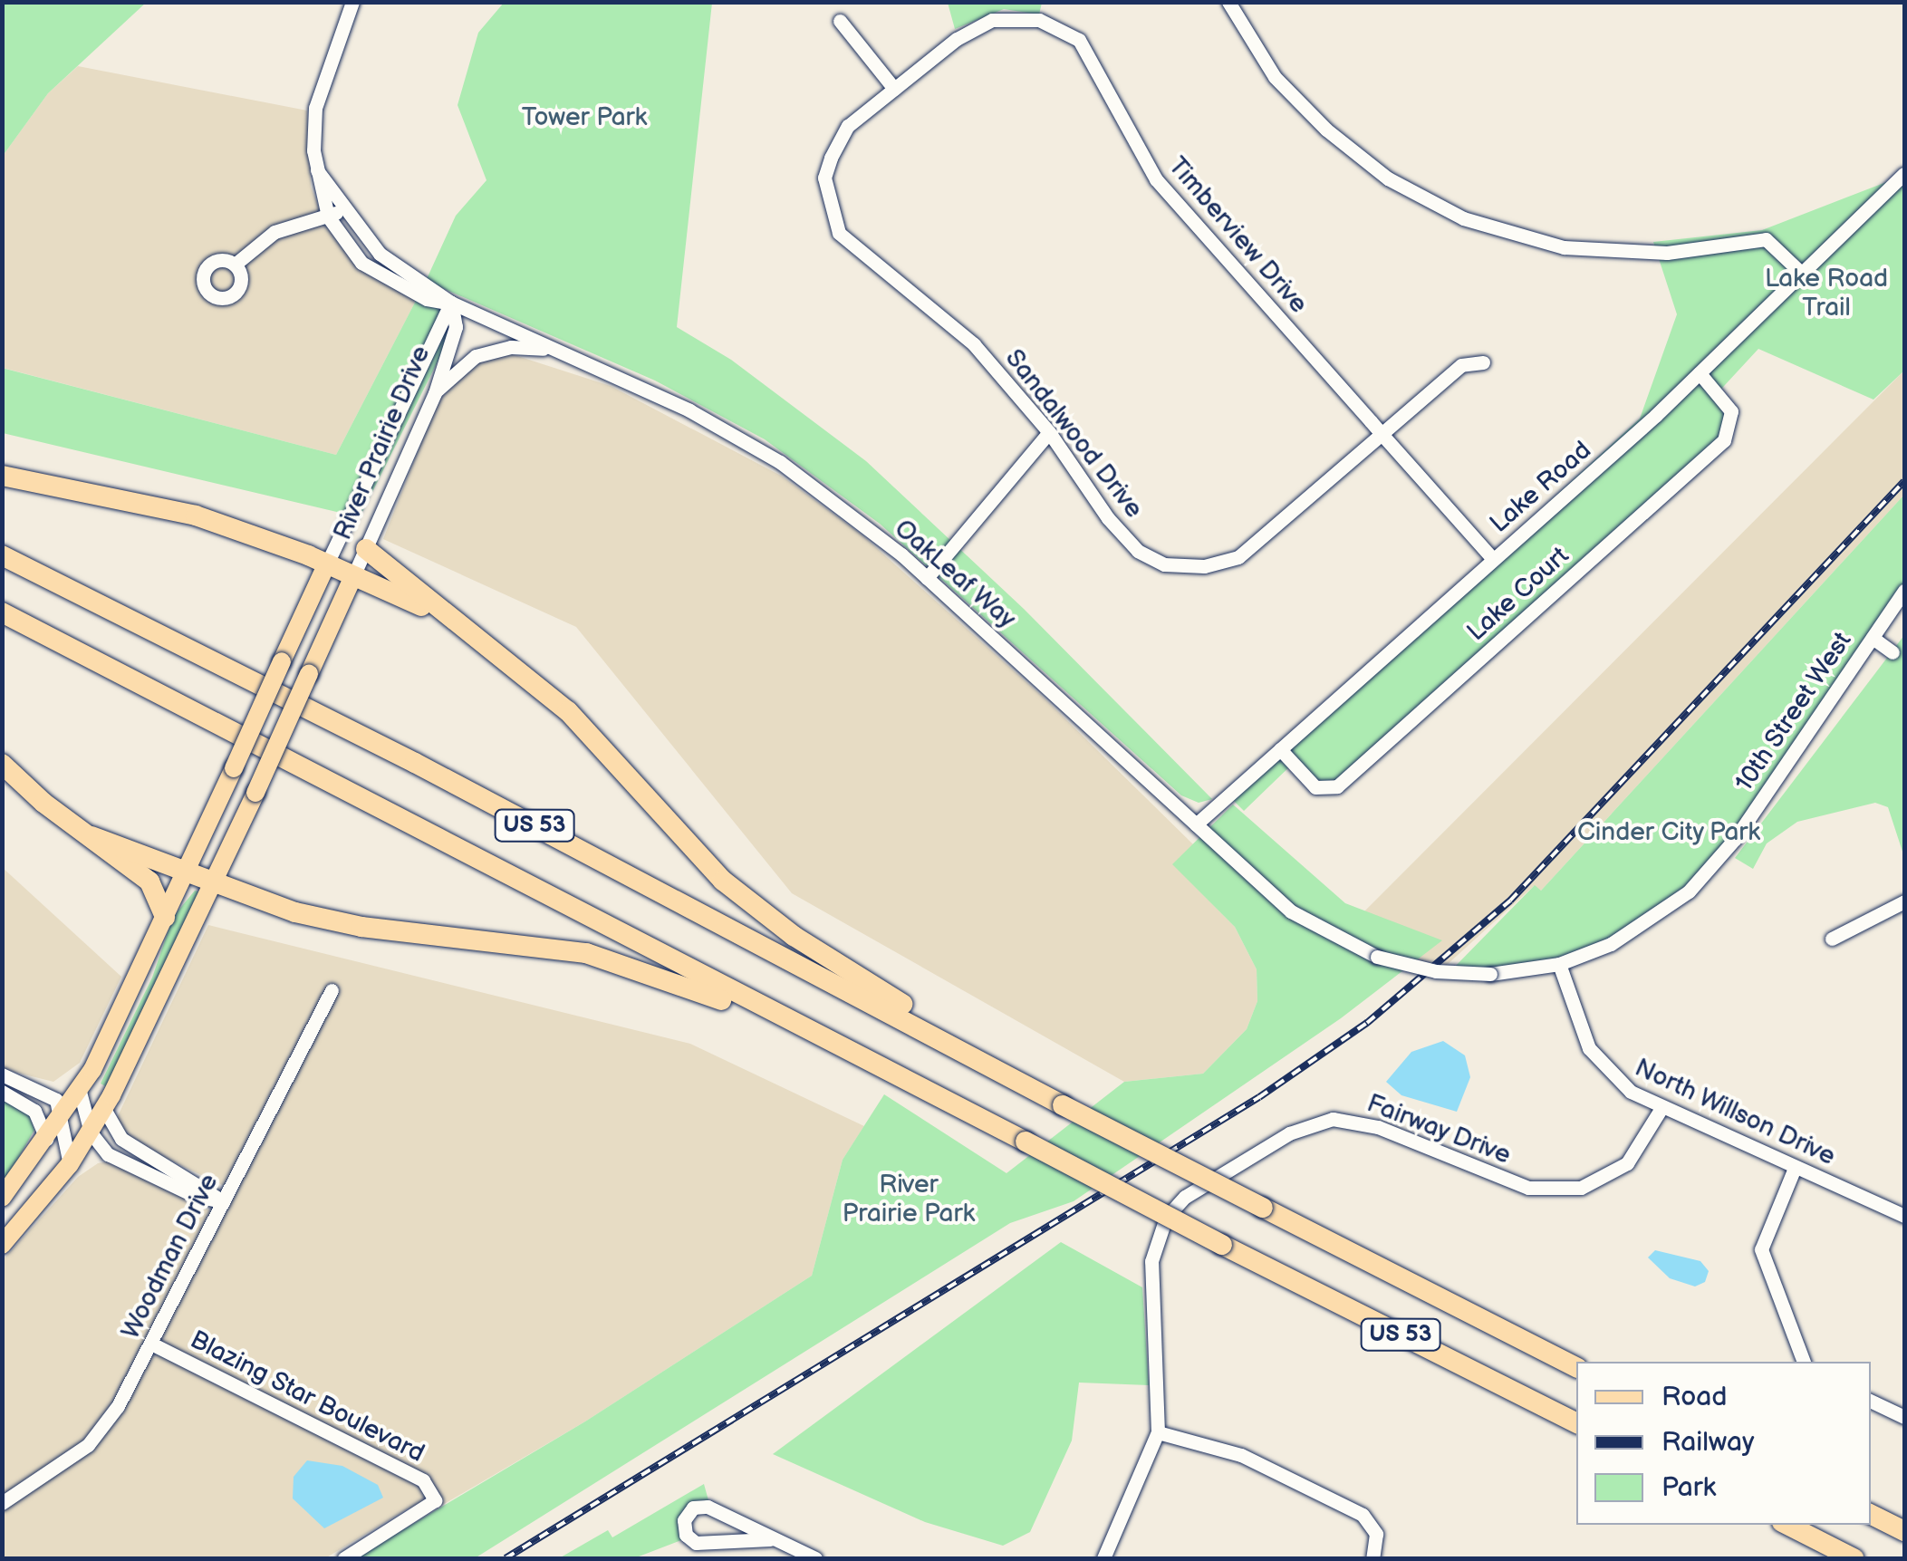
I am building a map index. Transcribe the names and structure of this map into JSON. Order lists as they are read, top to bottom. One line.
{"streets":{"highway":["US 53"],"main road":["River Prairie Drive"],"street":["Timberview Drive","Sandalwood Drive","Lake Road","OakLeaf Way","Lake Court","10th Street West","North Willson Drive","Fairway Drive","Woodman Drive","Blazing Star Boulevard"]},"crossings":[["Timberview Drive","Sandalwood Drive"],["Timberview Drive","Lake Road"],["River Prairie Drive","OakLeaf Way"],["Lake Road","OakLeaf Way"],["Lake Road","Lake Court"],["OakLeaf Way","10th Street West"],["10th Street West","North Willson Drive"],["North Willson Drive","Fairway Drive"],["Woodman Drive","Blazing Star Boulevard"]],"parks":["Tower Park","Lake Road Trail","Cinder City Park","River Prairie Park"],"legend":["Road","Railway","Park"]}
